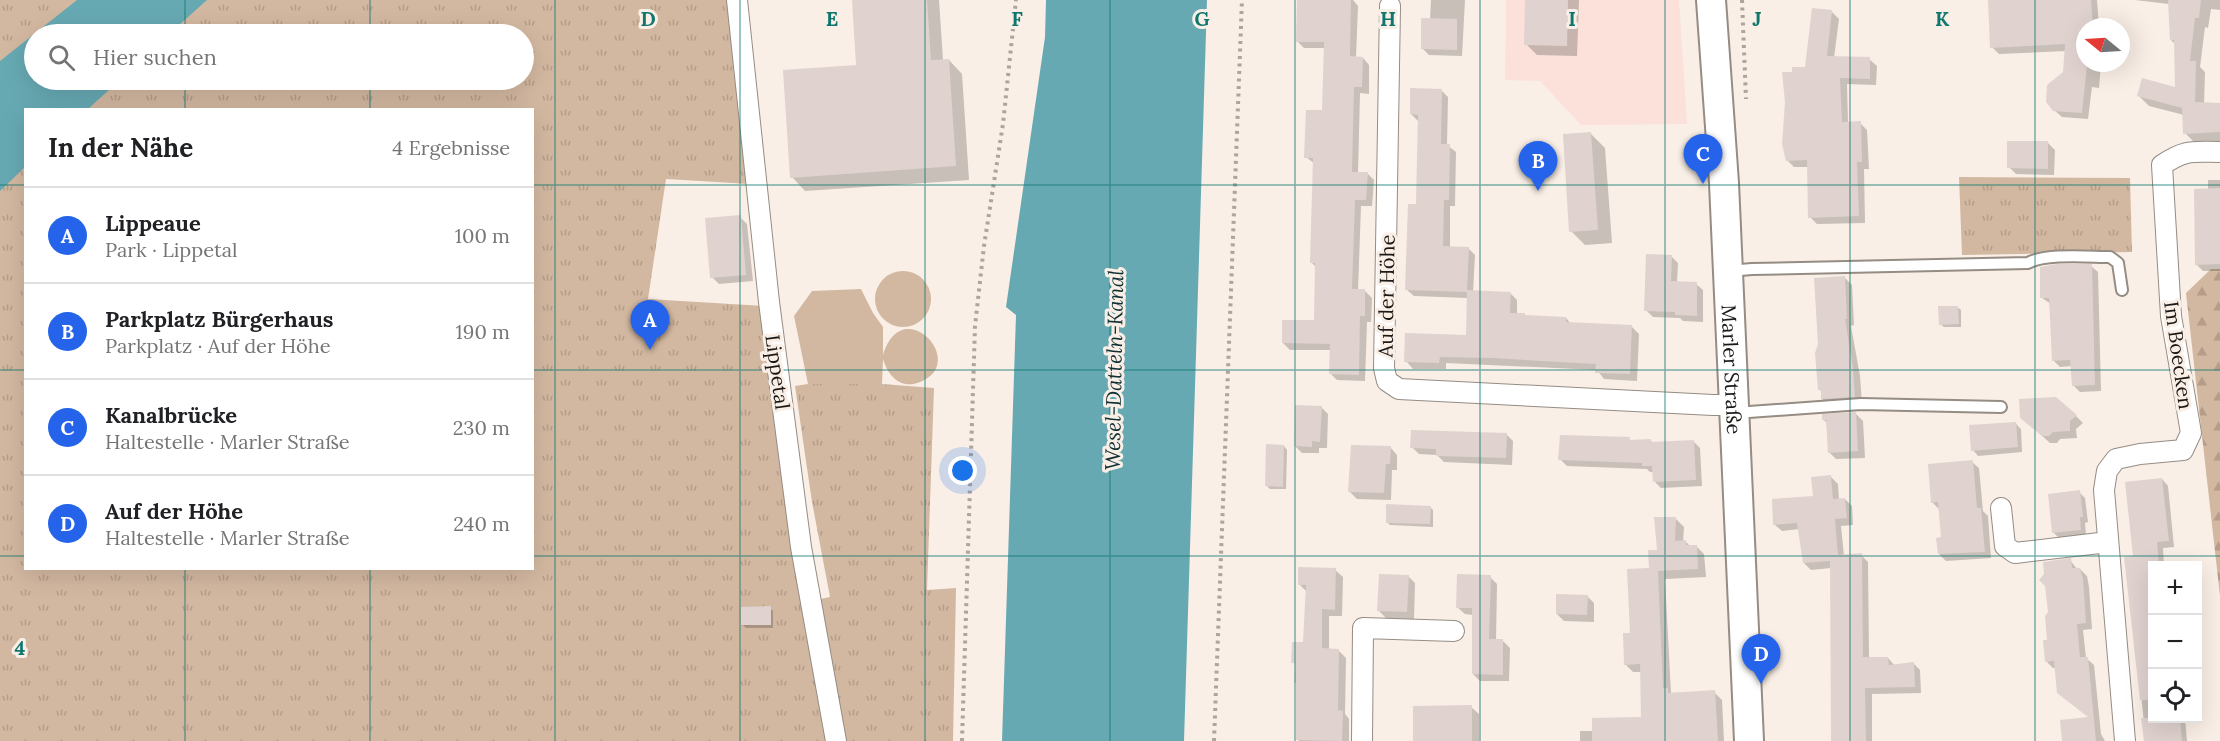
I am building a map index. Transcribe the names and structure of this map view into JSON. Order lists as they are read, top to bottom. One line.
{"streets":{"main road":["Marler Straße"],"street":["Auf der Höhe","Im Boecken","Lippetal"]},"crossings":[["Auf der Höhe","Marler Straße"]],"water":["Wesel-Datteln-Kanal"],"north":"left","page":{"search":"Hier suchen","heading":["In der Nähe","4 Ergebnisse"],"pins":["C","B","A","D"],"list":[{"mark":"A","name":"Lippeaue","note":"Park · Lippetal","value":"100 m"},{"mark":"B","name":"Parkplatz Bürgerhaus","note":"Parkplatz · Auf der Höhe","value":"190 m"},{"mark":"C","name":"Kanalbrücke","note":"Haltestelle · Marler Straße","value":"230 m"},{"mark":"D","name":"Auf der Höhe","note":"Haltestelle · Marler Straße","value":"240 m"}],"map_buttons":["+","−"]},"grid":{"columns":["D","E","F","G","H","I","J","K"],"rows":["4"]}}
